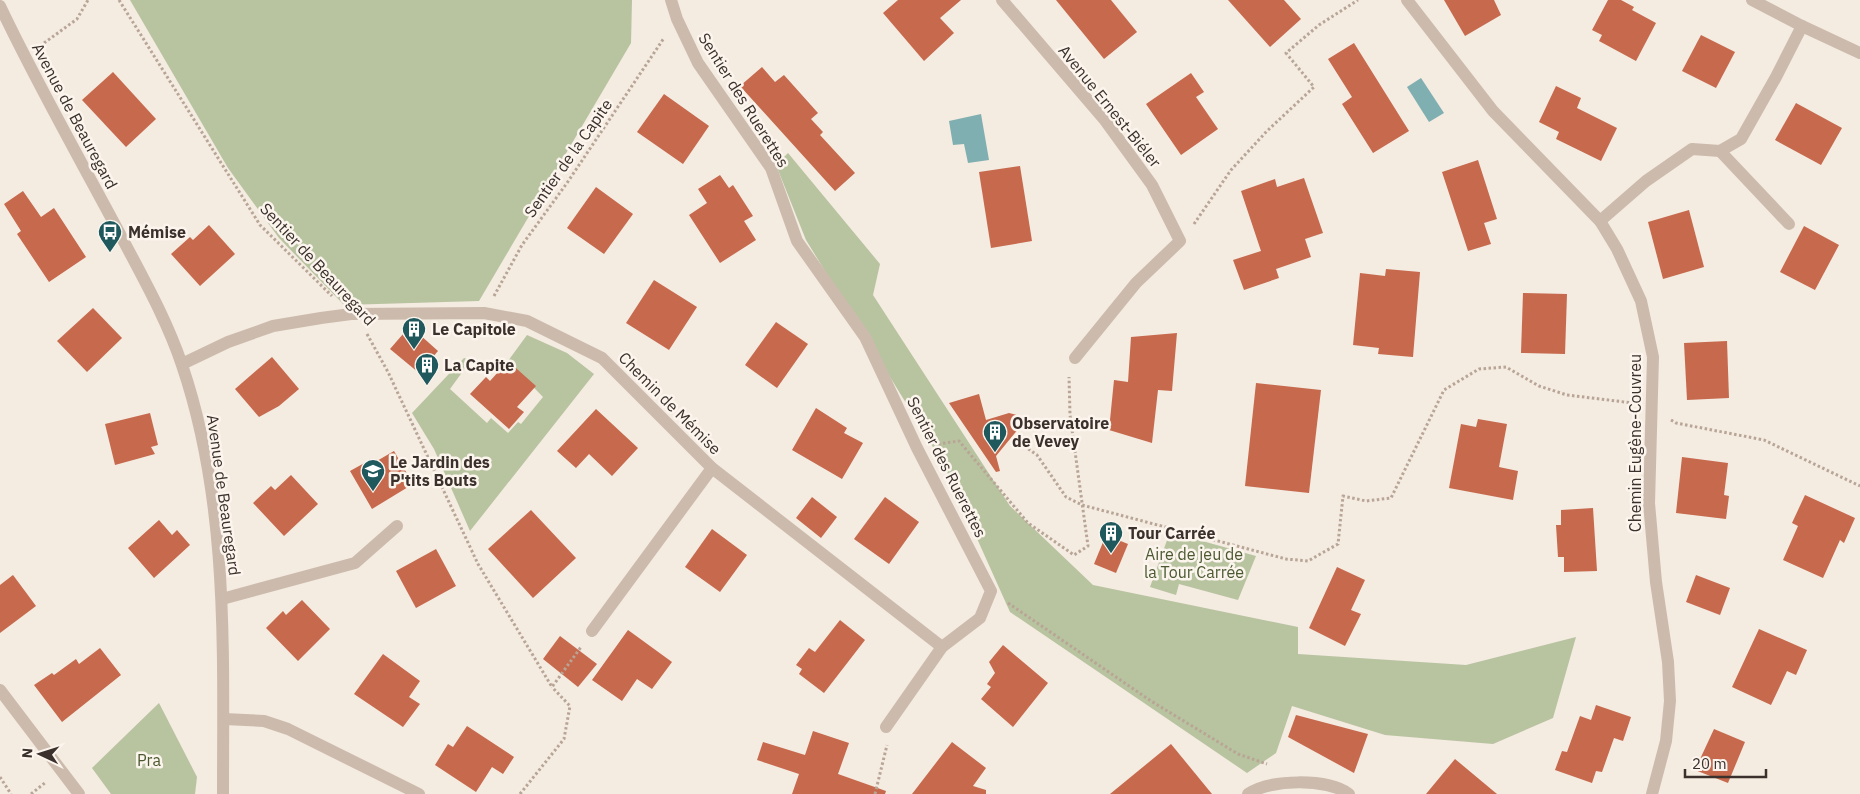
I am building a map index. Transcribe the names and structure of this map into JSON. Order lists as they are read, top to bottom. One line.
{"streets":{"street":["Sentier des Ruerettes","Avenue Ernest-Biéler","Avenue de Beauregard","Chemin de Mémise","Chemin Eugène-Couvreu"],"path":["Sentier de la Capite","Sentier de Beauregard"]},"crossings":[["Sentier des Ruerettes","Sentier de la Capite"],["Avenue de Beauregard","Chemin de Mémise"],["Sentier de la Capite","Chemin de Mémise"],["Sentier de Beauregard","Chemin de Mémise"]],"parks":["Aire de jeu de la Tour Carrée","Pra"],"places":{"bus stop":["Mémise"],"building":["Le Capitole","La Capite","Observatoire de Vevey","Tour Carrée"],"school or university":["Le Jardin des P'tits Bouts"]},"scale_bar":"20 m","north":"left"}
